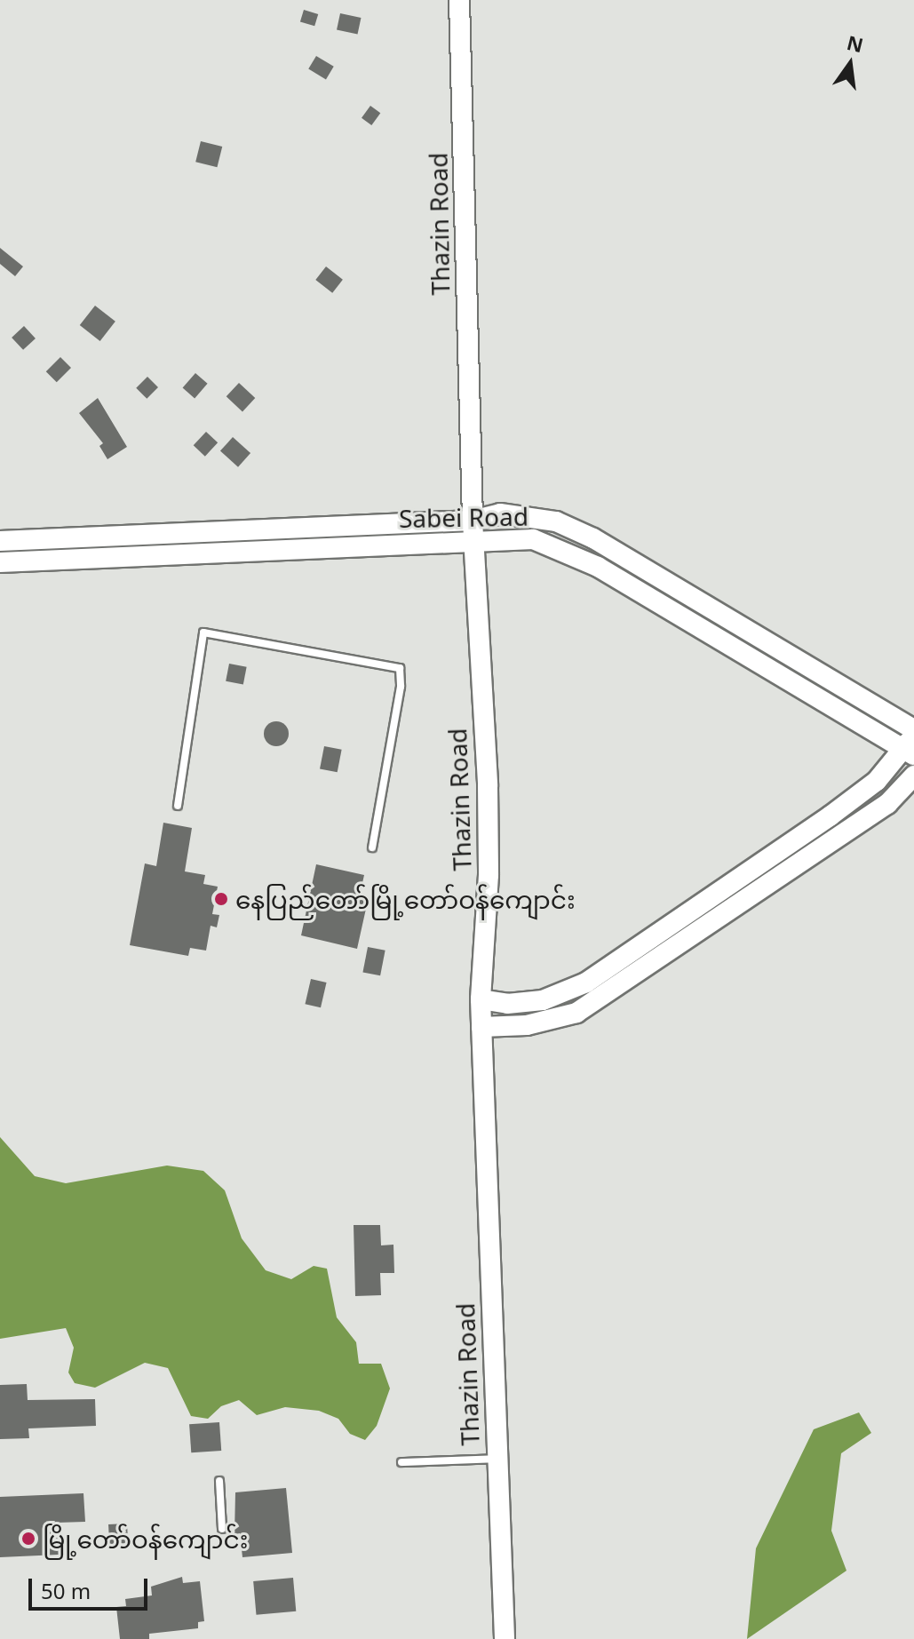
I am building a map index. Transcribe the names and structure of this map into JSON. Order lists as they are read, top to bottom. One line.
{"streets":{"street":["Thazin Road","Sabei Road"]},"crossings":[["Thazin Road","Sabei Road"]],"places":["နေပြည်တော်မြို့တော်ဝန်ကျောင်း","မြို့တော်ဝန်ကျောင်း"],"scale_bar":"50 m","north":"top"}
